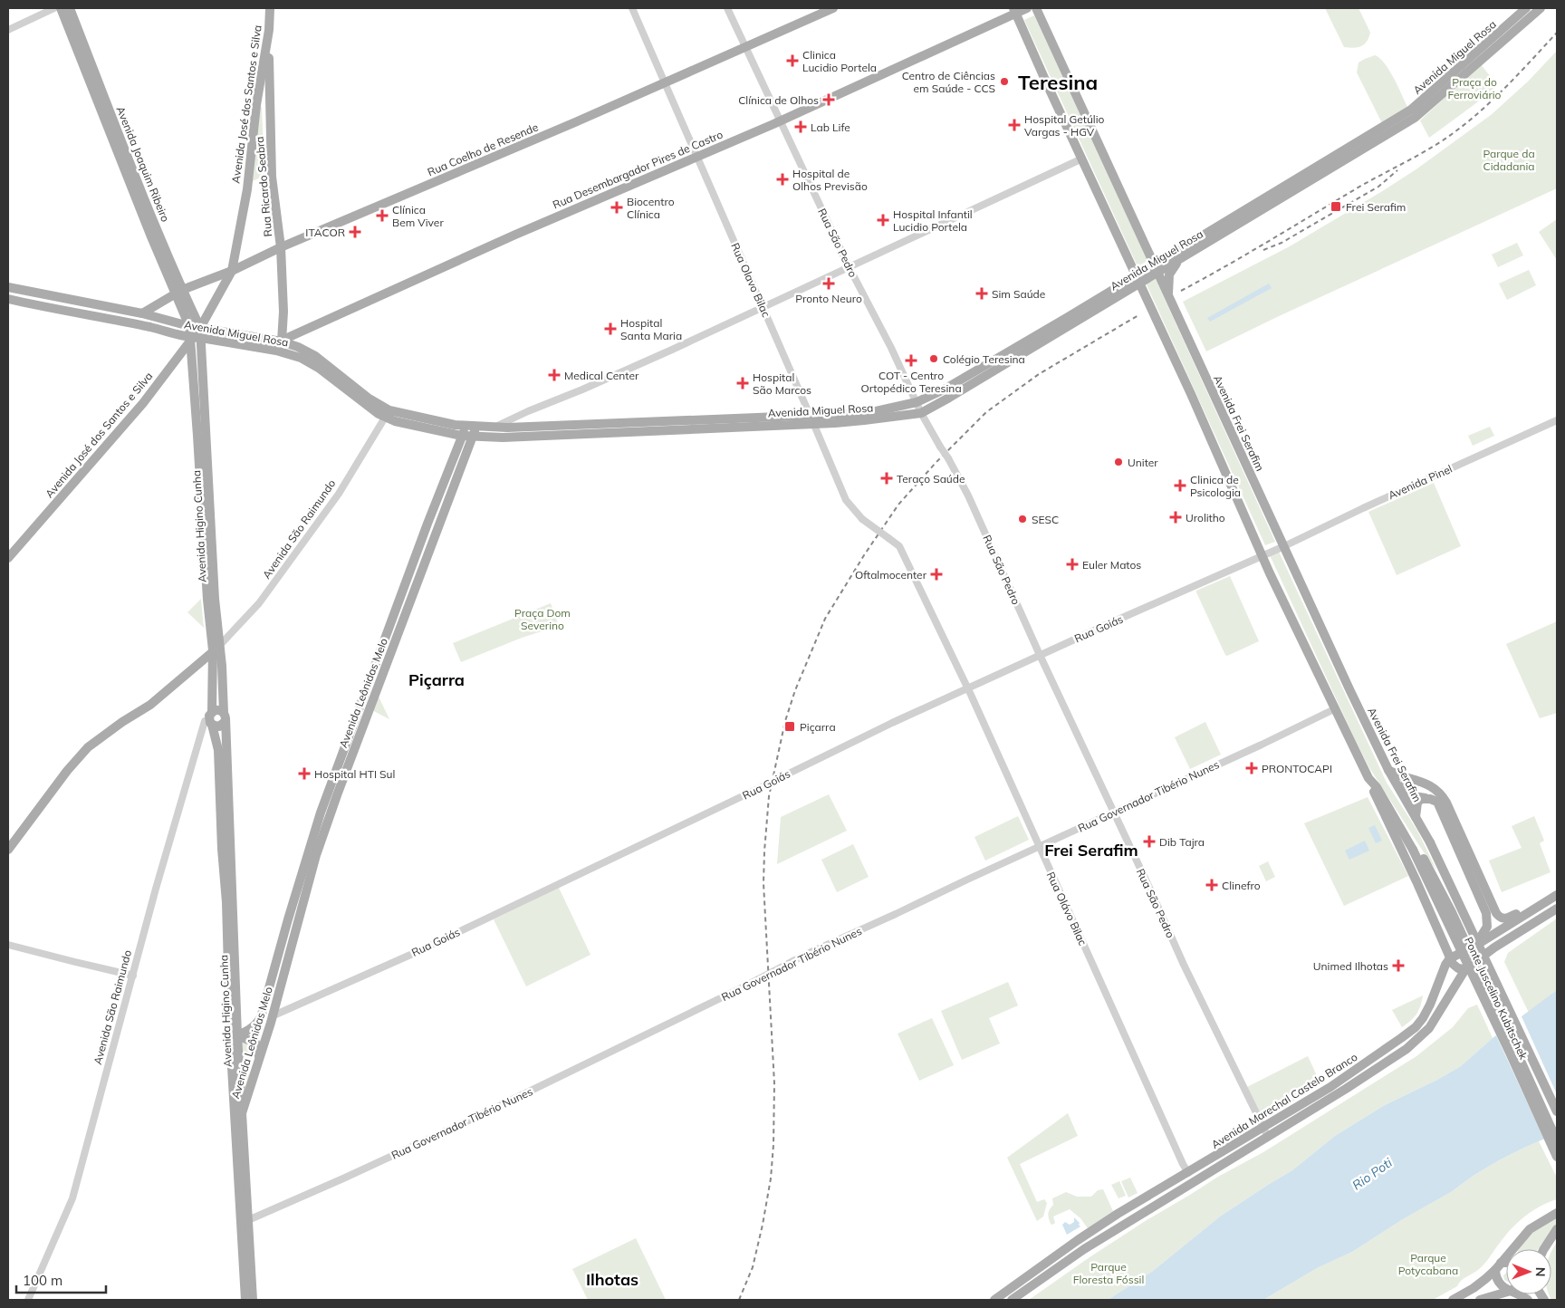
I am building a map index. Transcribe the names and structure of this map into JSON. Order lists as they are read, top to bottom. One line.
{"streets":{"main road":["Avenida Miguel Rosa","Avenida José dos Santos e Silva","Rua Coelho de Resende","Avenida Joaquim Ribeiro","Rua Desembargador Pires de Castro","Rua Ricardo Seabra","Avenida Frei Serafim","Avenida Higino Cunha","Avenida Leônidas Melo","Ponte Juscelino Kubitschek","Avenida Marechal Castelo Branco"],"street":["Rua São Pedro","Rua Olavo Bilac","Avenida Pinel","Avenida São Raimundo","Rua Goiás","Rua Governador Tibério Nunes","Rua Olávo Bilac"]},"crossings":[["Avenida Miguel Rosa","Avenida José dos Santos e Silva"],["Avenida Miguel Rosa","Rua Coelho de Resende"],["Avenida Miguel Rosa","Avenida Joaquim Ribeiro"],["Avenida Miguel Rosa","Rua Desembargador Pires de Castro"],["Avenida Miguel Rosa","Rua Ricardo Seabra"],["Avenida Miguel Rosa","Rua São Pedro"],["Avenida Miguel Rosa","Rua Olavo Bilac"],["Avenida Miguel Rosa","Avenida Frei Serafim"],["Avenida Miguel Rosa","Avenida Higino Cunha"],["Avenida Miguel Rosa","Avenida São Raimundo"],["Avenida Miguel Rosa","Avenida Leônidas Melo"],["Avenida José dos Santos e Silva","Rua Coelho de Resende"],["Avenida José dos Santos e Silva","Avenida Joaquim Ribeiro"],["Avenida José dos Santos e Silva","Rua Ricardo Seabra"],["Avenida José dos Santos e Silva","Avenida Higino Cunha"],["Rua Coelho de Resende","Avenida Joaquim Ribeiro"],["Rua Coelho de Resende","Rua Ricardo Seabra"],["Rua Coelho de Resende","Rua São Pedro"],["Rua Coelho de Resende","Rua Olavo Bilac"],["Avenida Joaquim Ribeiro","Avenida Higino Cunha"],["Rua Desembargador Pires de Castro","Rua Ricardo Seabra"],["Rua Desembargador Pires de Castro","Rua São Pedro"],["Rua Desembargador Pires de Castro","Rua Olavo Bilac"],["Rua São Pedro","Rua Goiás"],["Rua São Pedro","Rua Governador Tibério Nunes"],["Rua São Pedro","Avenida Marechal Castelo Branco"],["Rua Olavo Bilac","Rua Olávo Bilac"],["Avenida Frei Serafim","Avenida Pinel"],["Avenida Frei Serafim","Ponte Juscelino Kubitschek"],["Avenida Pinel","Rua Goiás"],["Avenida Higino Cunha","Avenida São Raimundo"],["Avenida Higino Cunha","Avenida Leônidas Melo"],["Avenida Higino Cunha","Rua Governador Tibério Nunes"],["Rua Goiás","Avenida Leônidas Melo"],["Rua Goiás","Rua Olávo Bilac"],["Rua Governador Tibério Nunes","Rua Olávo Bilac"],["Rua Olávo Bilac","Avenida Marechal Castelo Branco"]],"districts":["Teresina","Piçarra","Frei Serafim","Ilhotas"],"water":["Rio Poti"],"parks":["Praça do Ferroviário","Parque da Cidadania","Praça Dom Severino","Parque Potycabana","Parque Floresta Fóssil"],"places":{"health":["Clinica Lucidio Portela","Clínica de Olhos","Hospital Getúlio Vargas - HGV","Lab Life","Hospital de Olhos Previsão","Biocentro Clínica","Clínica Bem Viver","Hospital Infantil Lucidio Portela","ITACOR","Pronto Neuro","Sim Saúde","Hospital Santa Maria","COT - Centro Ortopédico Teresina","Medical Center","Hospital São Marcos","Teraço Saúde","Clinica de Psicologia","Urolitho","Euler Matos","Oftalmocenter","PRONTOCAPI","Hospital HTI Sul","Dib Tajra","Clinefro","Unimed Ilhotas"],"other":["Centro de Ciências em Saúde - CCS","Colégio Teresina","Uniter","SESC"],"transit":["Frei Serafim","Piçarra"]},"scale_bar":"100 m","north":"right"}
